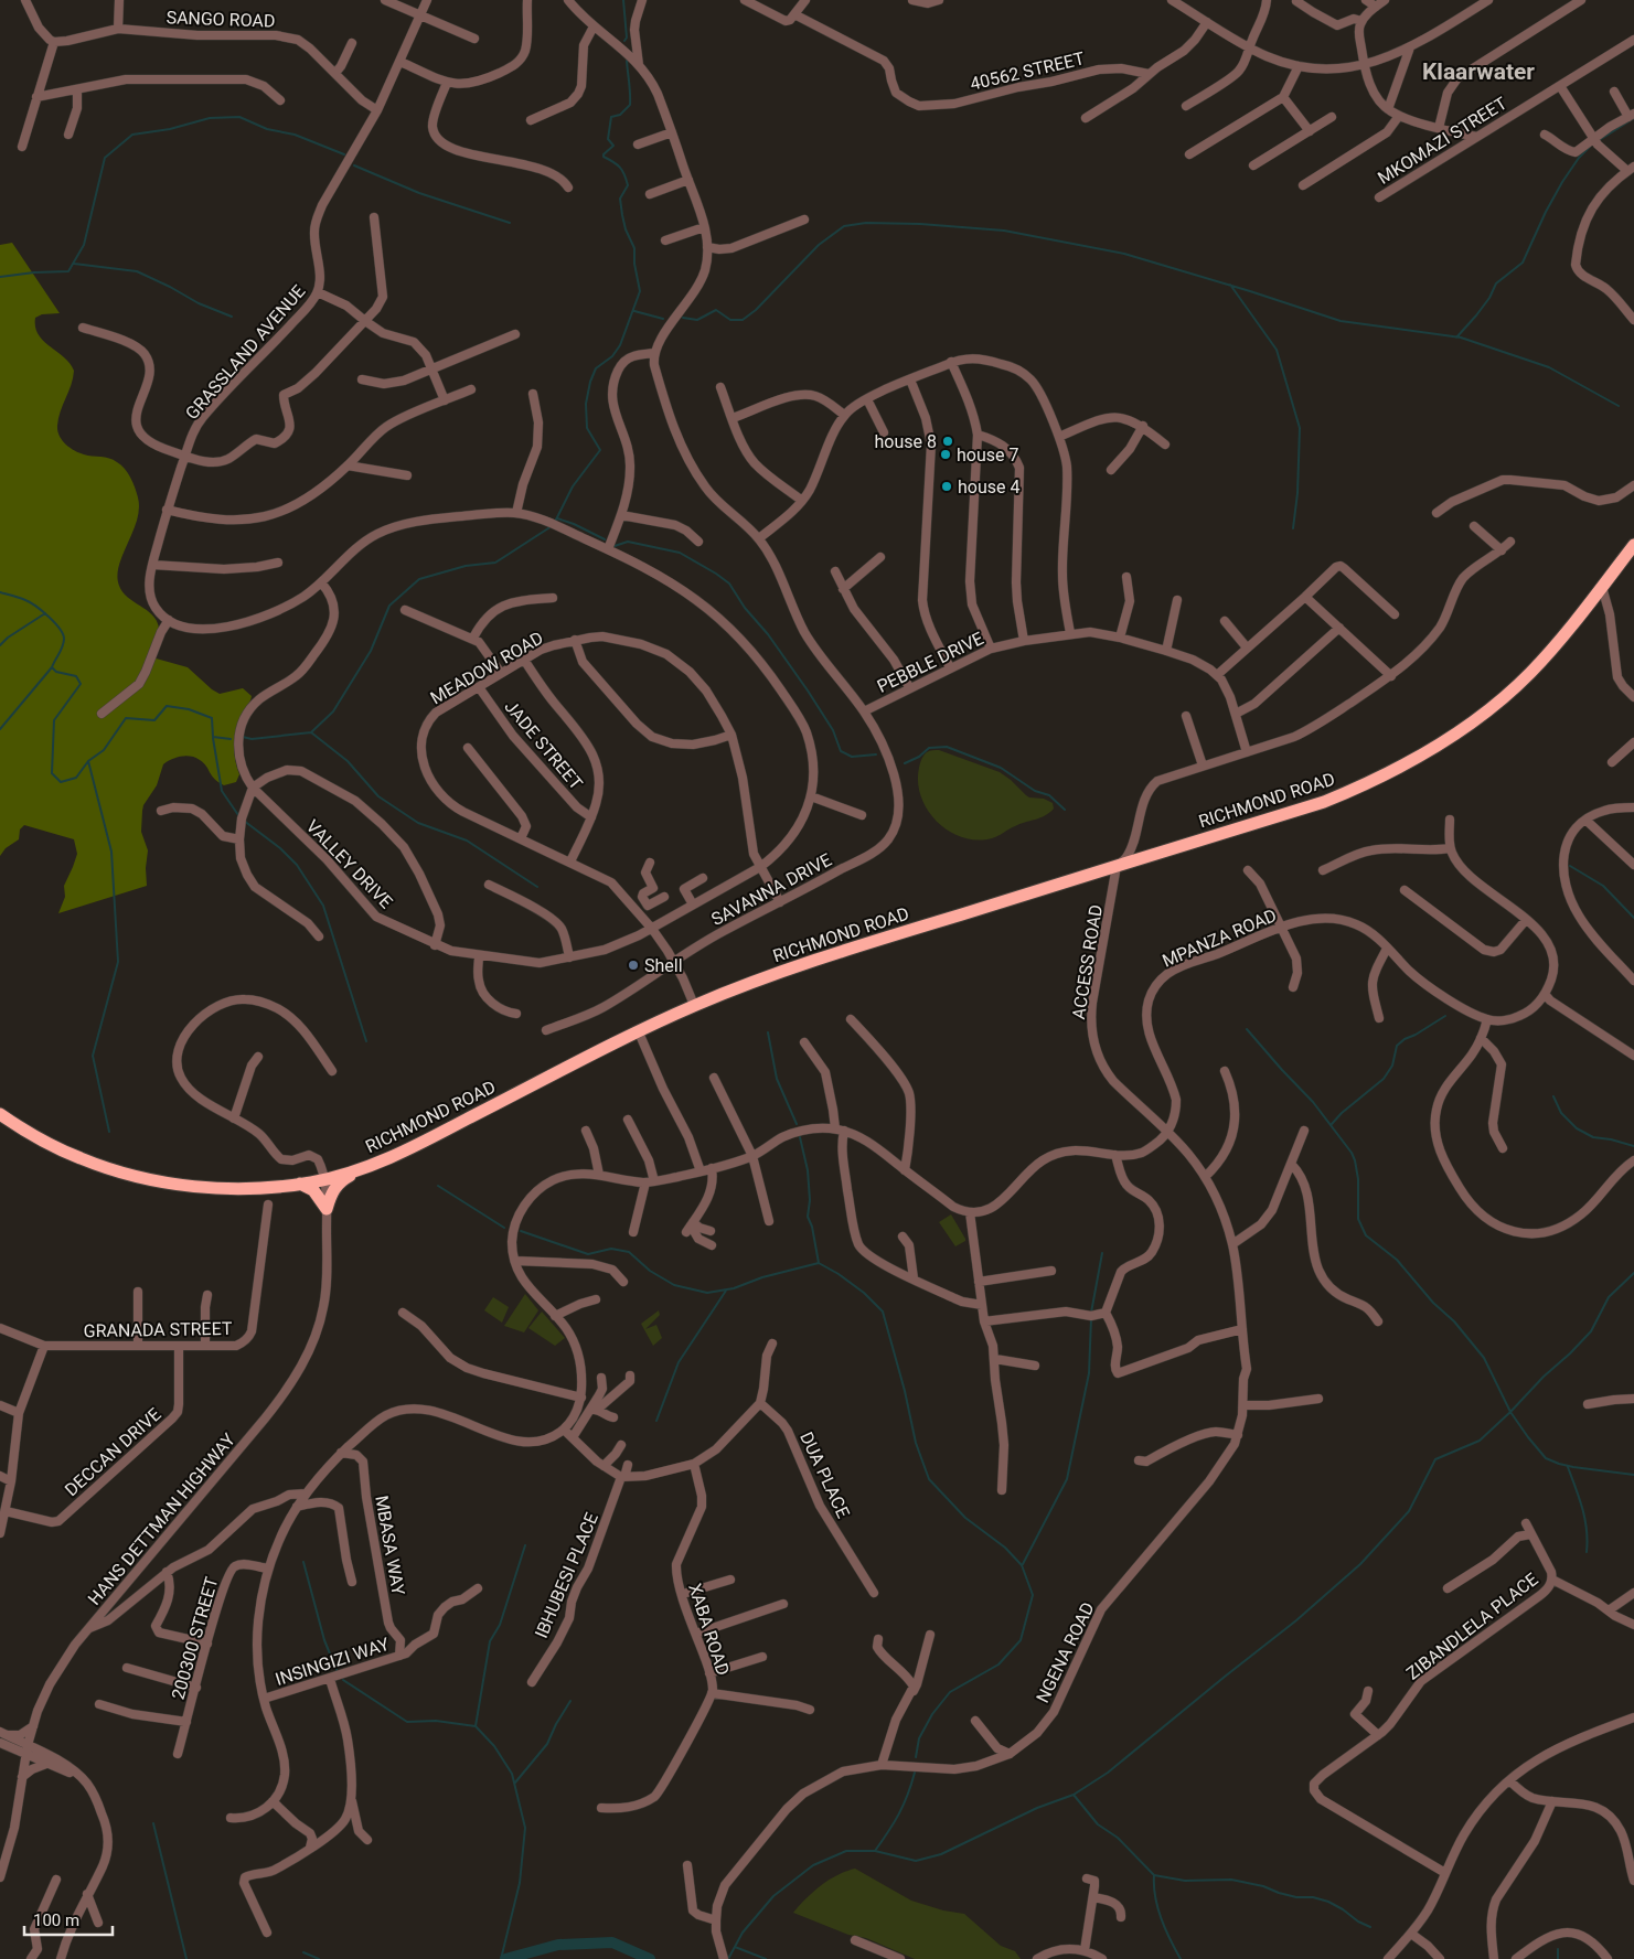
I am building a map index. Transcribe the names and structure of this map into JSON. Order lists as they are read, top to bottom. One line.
{"streets":{"highway":["RICHMOND ROAD"],"street":["SANGO ROAD","40562 STREET","MKOMAZI STREET","GRASSLAND AVENUE","PEBBLE DRIVE","MEADOW ROAD","JADE STREET","VALLEY DRIVE","SAVANNA DRIVE","MPANZA ROAD","ACCESS ROAD","GRANADA STREET","DECCAN DRIVE","DUA PLACE","HANS DETTMAN HIGHWAY","MBASA WAY","IBHUBESI PLACE","ZIBANDLELA PLACE","XABA ROAD","200300 STREET","NGENA ROAD","INSINGIZI WAY"]},"crossings":[["SANGO ROAD","GRASSLAND AVENUE"],["PEBBLE DRIVE","SAVANNA DRIVE"],["MEADOW ROAD","JADE STREET"],["MEADOW ROAD","RICHMOND ROAD"],["MEADOW ROAD","VALLEY DRIVE"],["MEADOW ROAD","SAVANNA DRIVE"],["RICHMOND ROAD","ACCESS ROAD"],["RICHMOND ROAD","HANS DETTMAN HIGHWAY"],["MPANZA ROAD","ACCESS ROAD"],["MPANZA ROAD","NGENA ROAD"],["ACCESS ROAD","NGENA ROAD"],["GRANADA STREET","DECCAN DRIVE"],["MBASA WAY","INSINGIZI WAY"]],"districts":["Klaarwater"],"places":["house 8","house 7","house 4","Shell"],"scale_bar":"100 m"}
